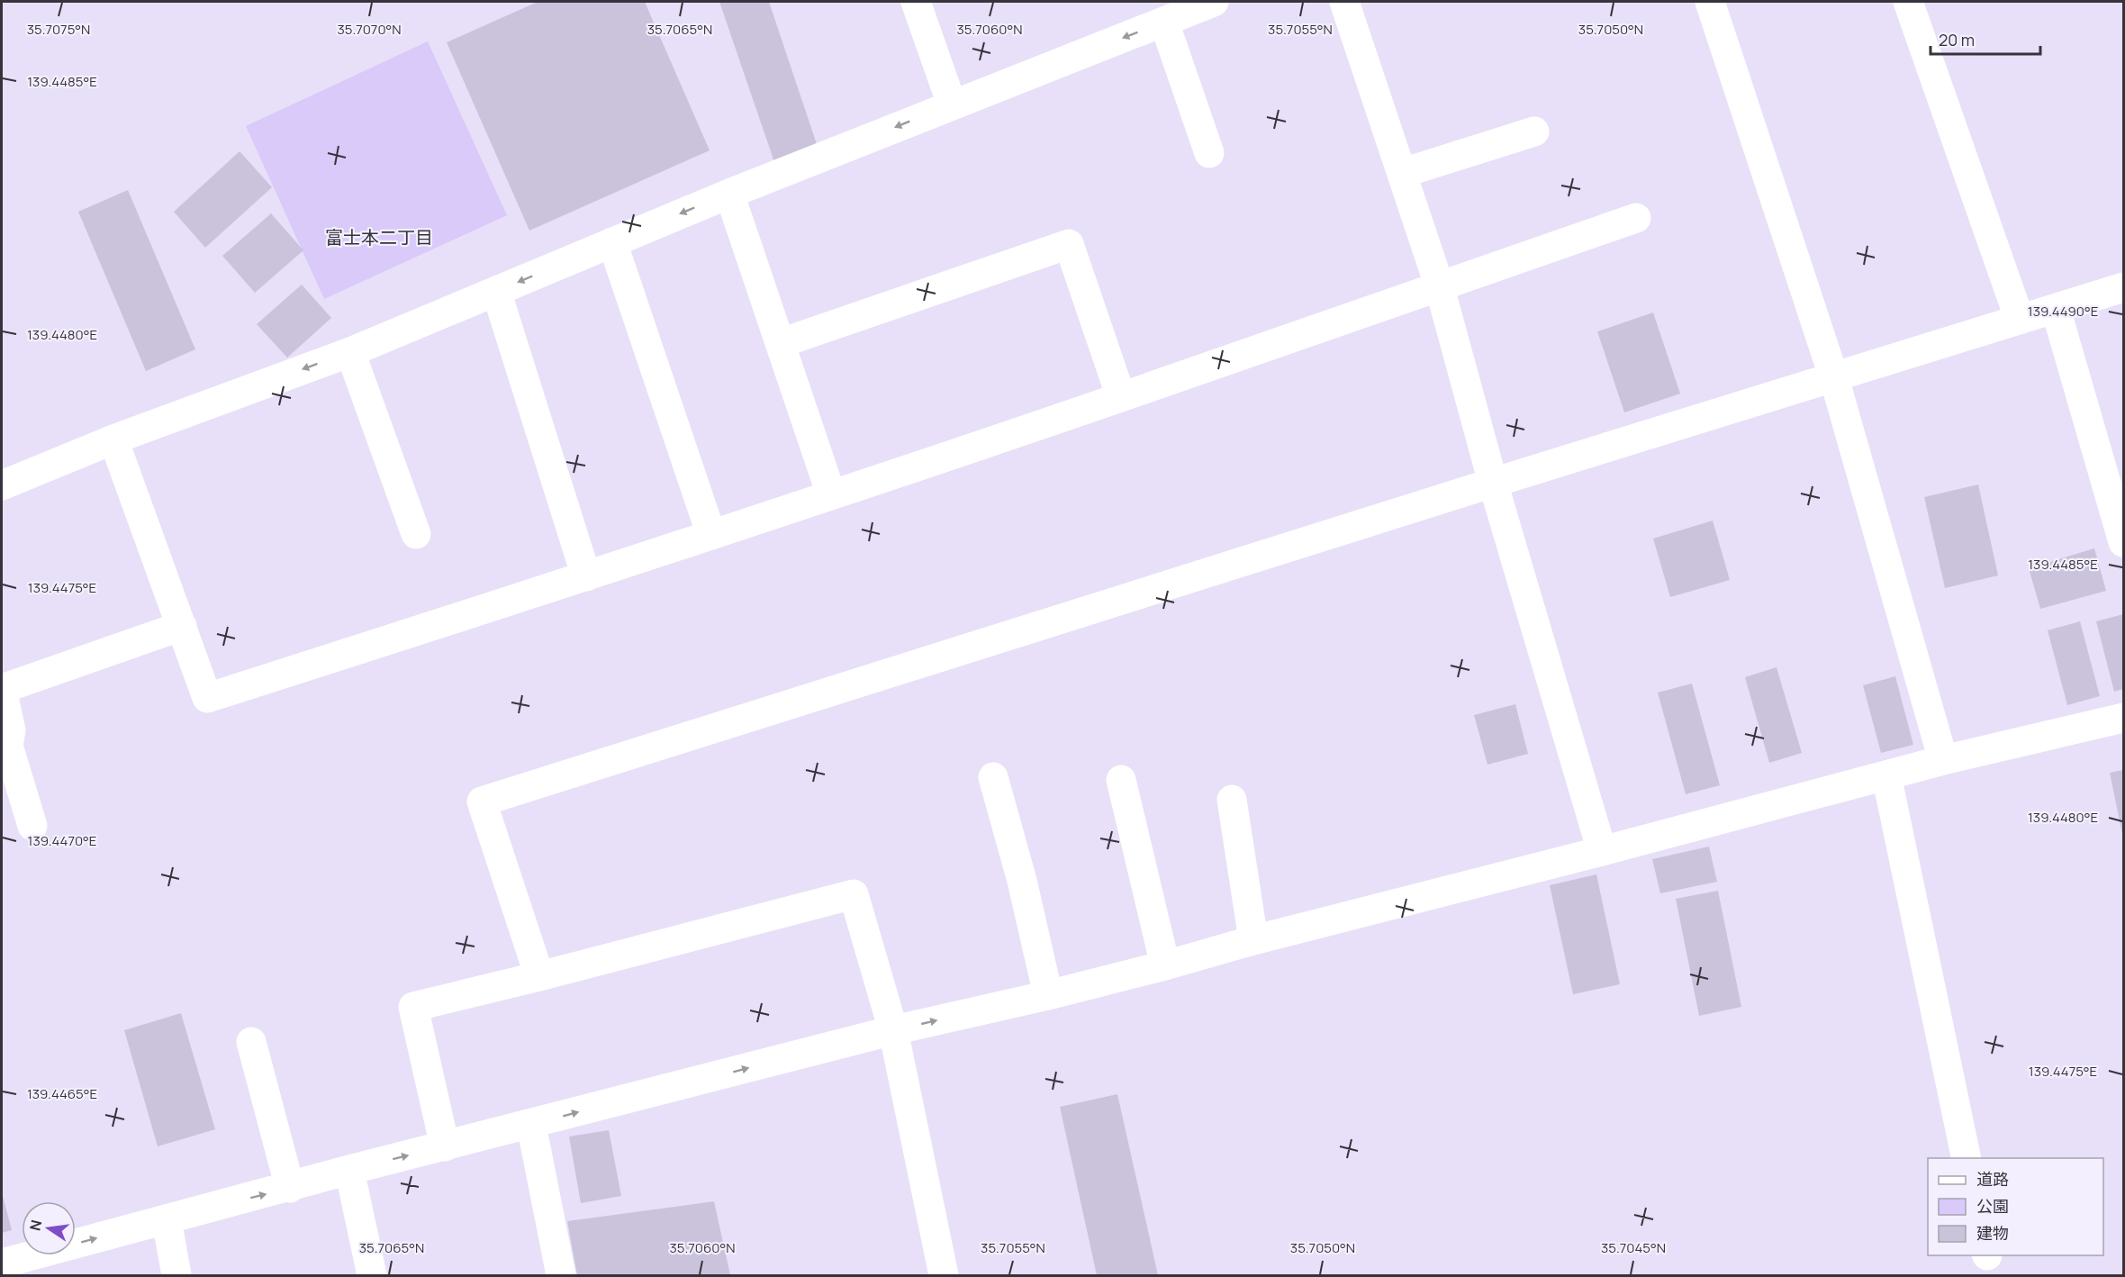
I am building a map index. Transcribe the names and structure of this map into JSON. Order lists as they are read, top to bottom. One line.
{"districts":["富士本二丁目"],"legend":["道路","公園","建物"],"scale_bar":"20 m","north":"left","coordinates":["35.7075°N","35.7070°N","35.7065°N","35.7060°N","35.7055°N","35.7050°N","139.4485°E","139.4490°E","139.4480°E","139.4475°E","139.4470°E","139.4465°E","35.7045°N"]}
